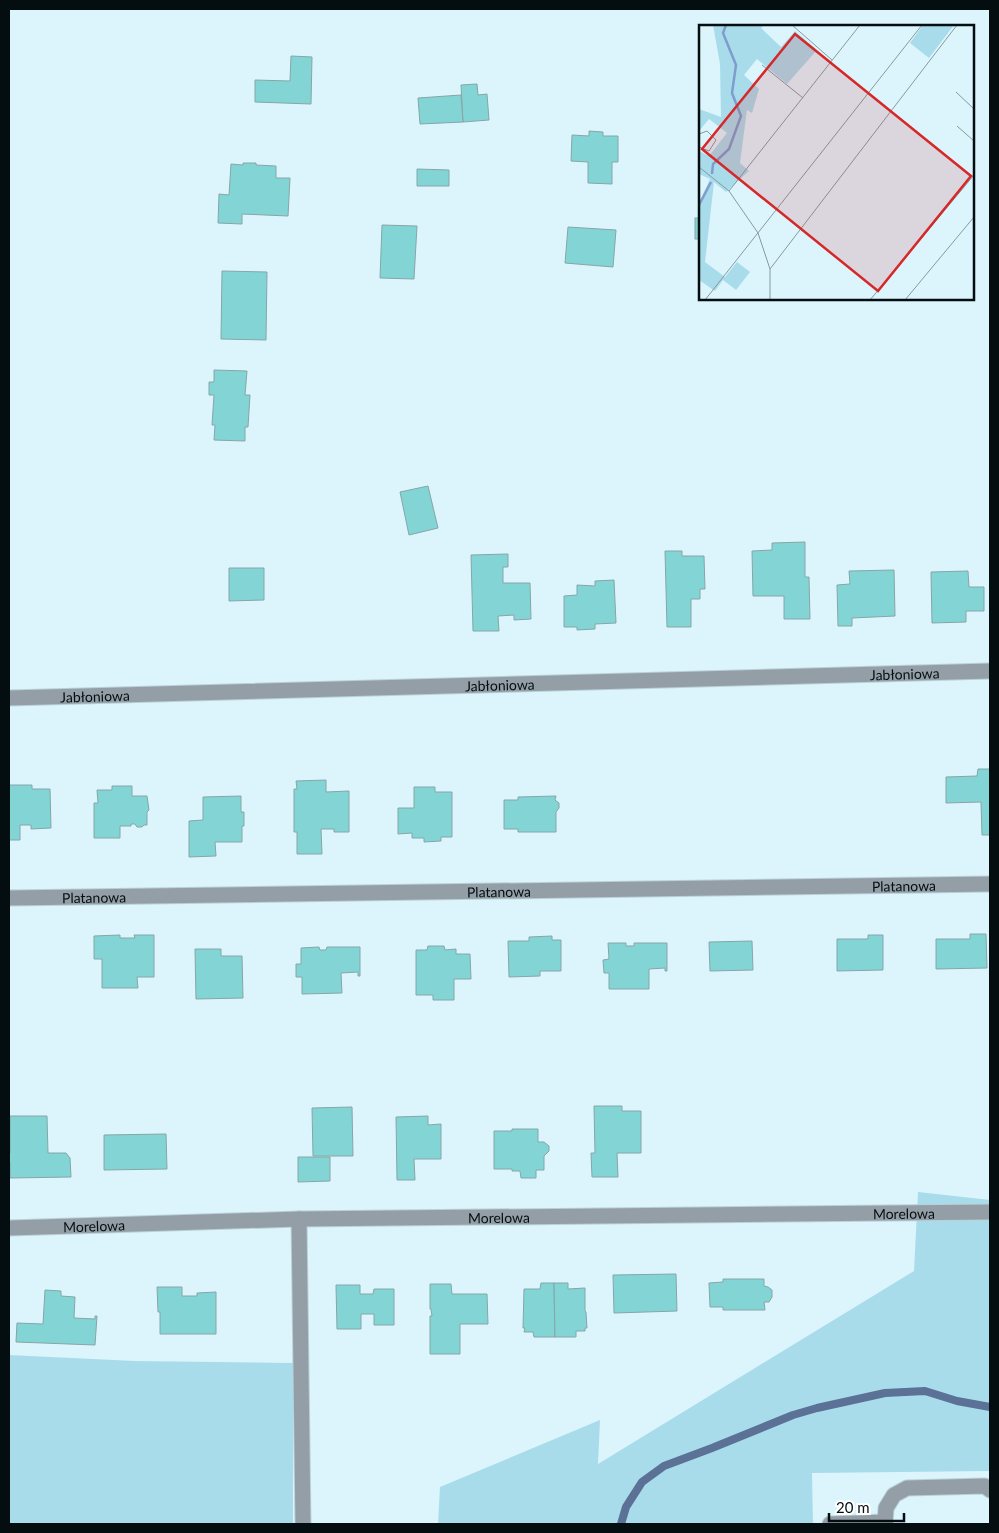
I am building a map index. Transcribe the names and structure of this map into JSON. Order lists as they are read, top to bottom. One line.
{"streets":{"street":["Jabłoniowa","Platanowa","Morelowa"]},"scale_bar":"20 m"}
